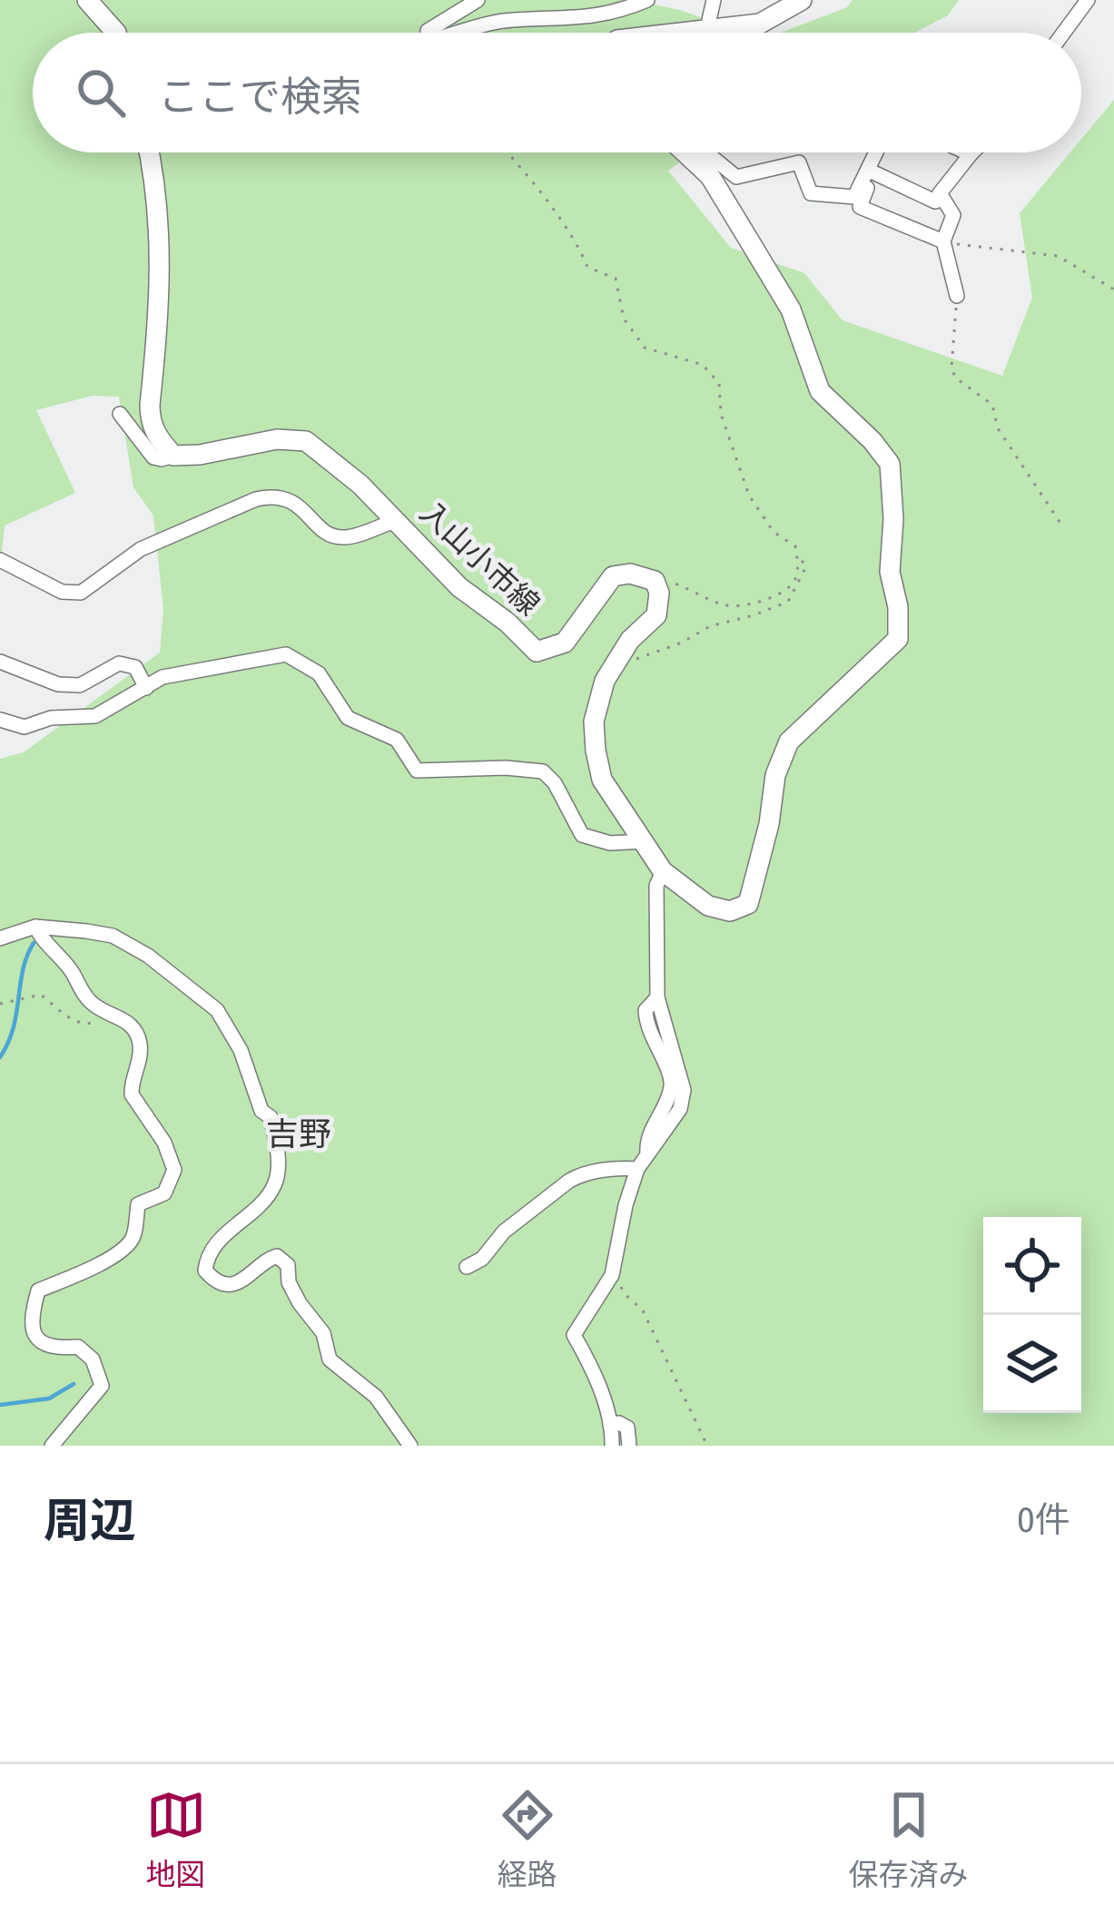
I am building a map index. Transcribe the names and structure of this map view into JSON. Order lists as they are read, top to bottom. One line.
{"streets":{"main road":["入山小市線"]},"districts":["吉野"],"page":{"search":"ここで検索","heading":["周辺","0件"],"nav":["地図","経路","保存済み"]}}
